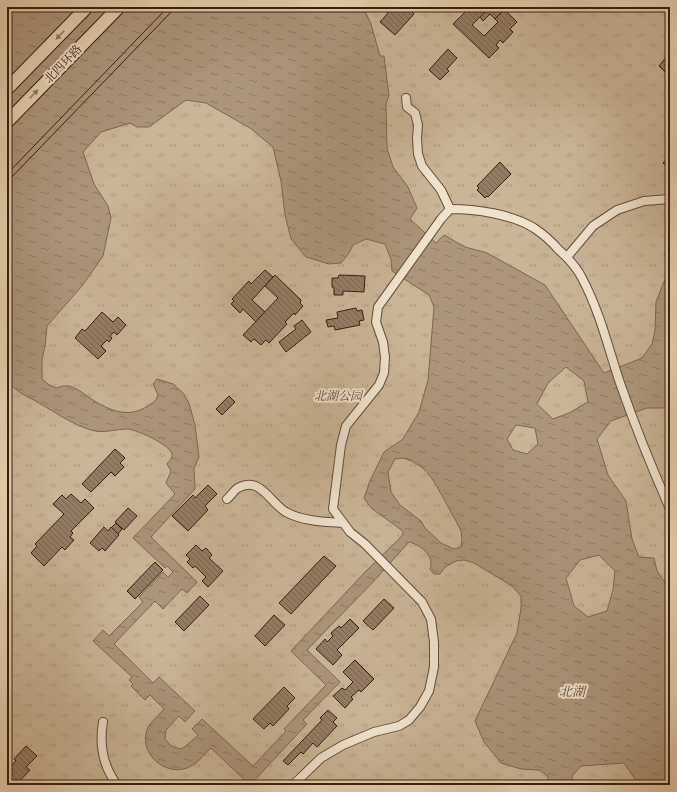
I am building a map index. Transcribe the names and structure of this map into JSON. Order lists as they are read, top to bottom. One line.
{"streets":{"highway":["北四环路"]},"water":["北湖"],"parks":["北湖公园"]}
